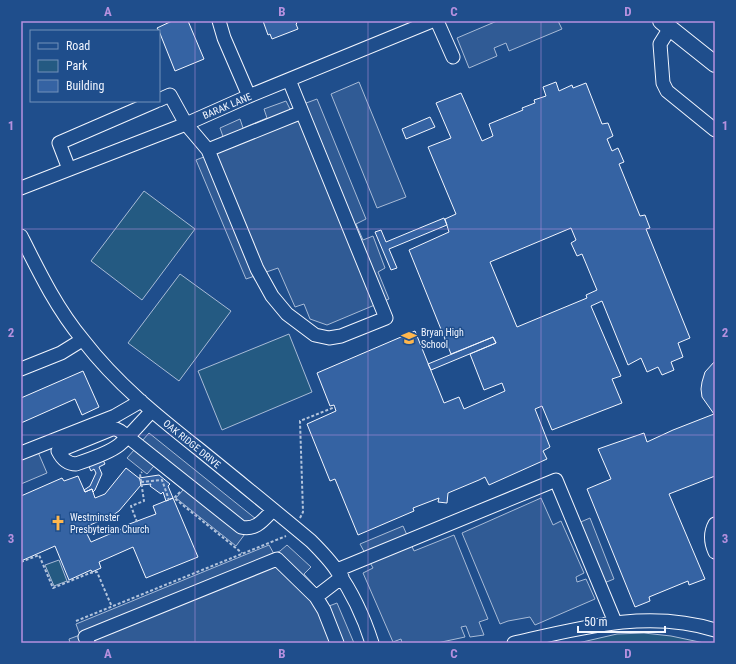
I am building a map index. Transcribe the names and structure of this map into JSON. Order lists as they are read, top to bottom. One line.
{"streets":{"street":["BARAK LANE","OAK RIDGE DRIVE"]},"places":{"school or university":["Bryan High School"],"church":["Westminster Presbyterian Church"]},"legend":["Road","Park","Building"],"scale_bar":"50 m","grid":{"columns":["A","B","C","D"],"rows":["1","2","3"]}}
